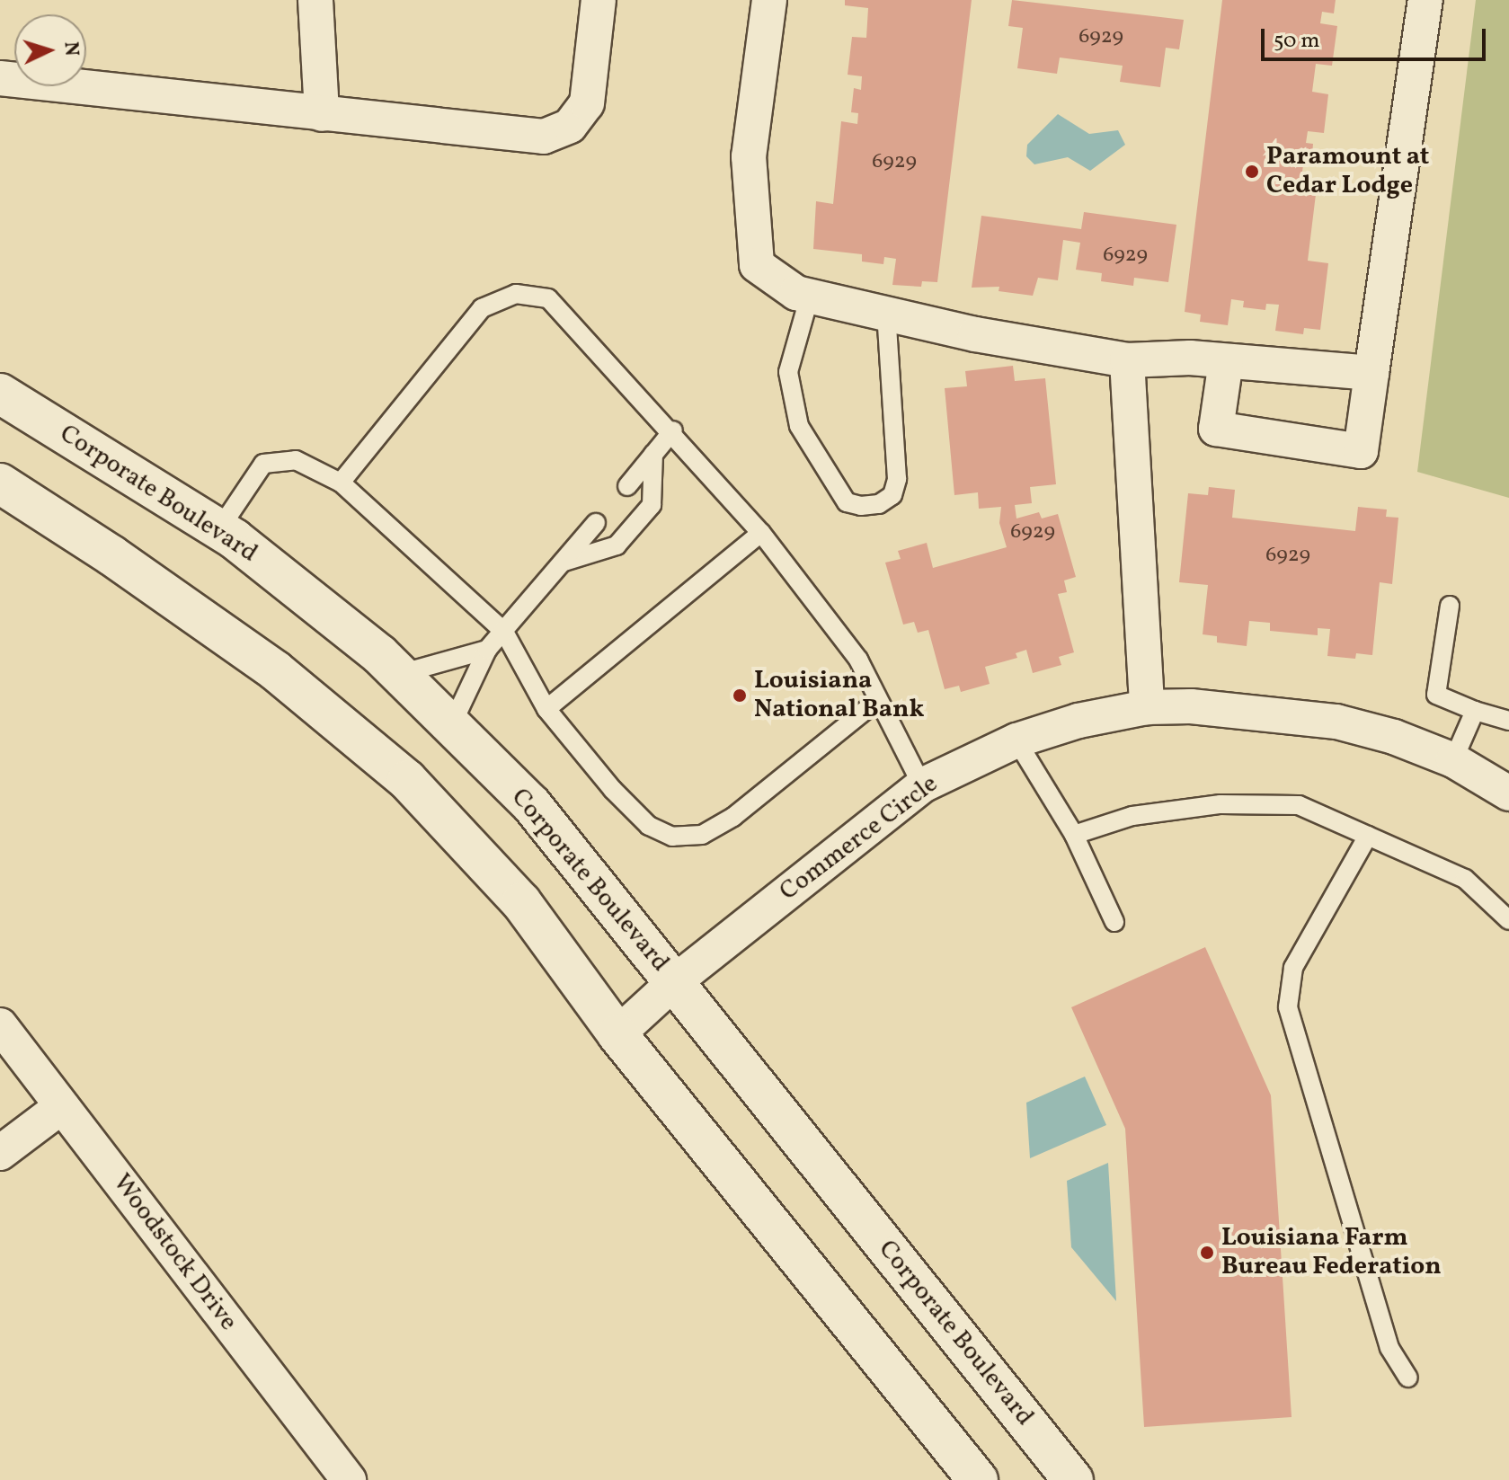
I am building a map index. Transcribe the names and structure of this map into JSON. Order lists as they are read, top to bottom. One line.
{"streets":{"street":["Corporate Boulevard","Commerce Circle","Woodstock Drive"]},"crossings":[["Corporate Boulevard","Commerce Circle"]],"places":["Paramount at Cedar Lodge","Louisiana National Bank","Louisiana Farm Bureau Federation"],"house_numbers":["6929","6929","6929","6929","6929"],"scale_bar":"50 m","north":"right"}
